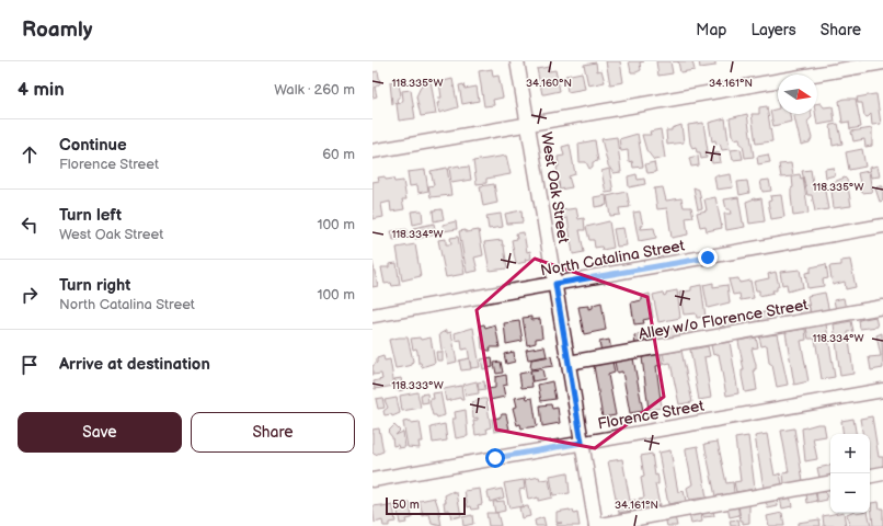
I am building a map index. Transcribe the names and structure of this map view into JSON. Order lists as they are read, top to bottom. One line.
{"streets":{"street":["West Oak Street","North Catalina Street","Alley w/o Florence Street","Florence Street"]},"crossings":[["West Oak Street","North Catalina Street"],["West Oak Street","Alley w/o Florence Street"],["West Oak Street","Florence Street"]],"scale_bar":"50 m","north":"right","page":{"header":"Roamly","nav":["Map","Layers","Share"],"heading":["4 min","Walk · 260 m"],"list":[["Continue","Florence Street","60 m"],["Turn left","West Oak Street","100 m"],["Turn right","North Catalina Street","100 m"],"Arrive at destination"],"buttons":["Save","Share"],"map_buttons":["+","−"],"scale":"50 m"},"coordinates":["34.160°N","34.161°N","118.335°W","118.334°W","118.333°W"]}
